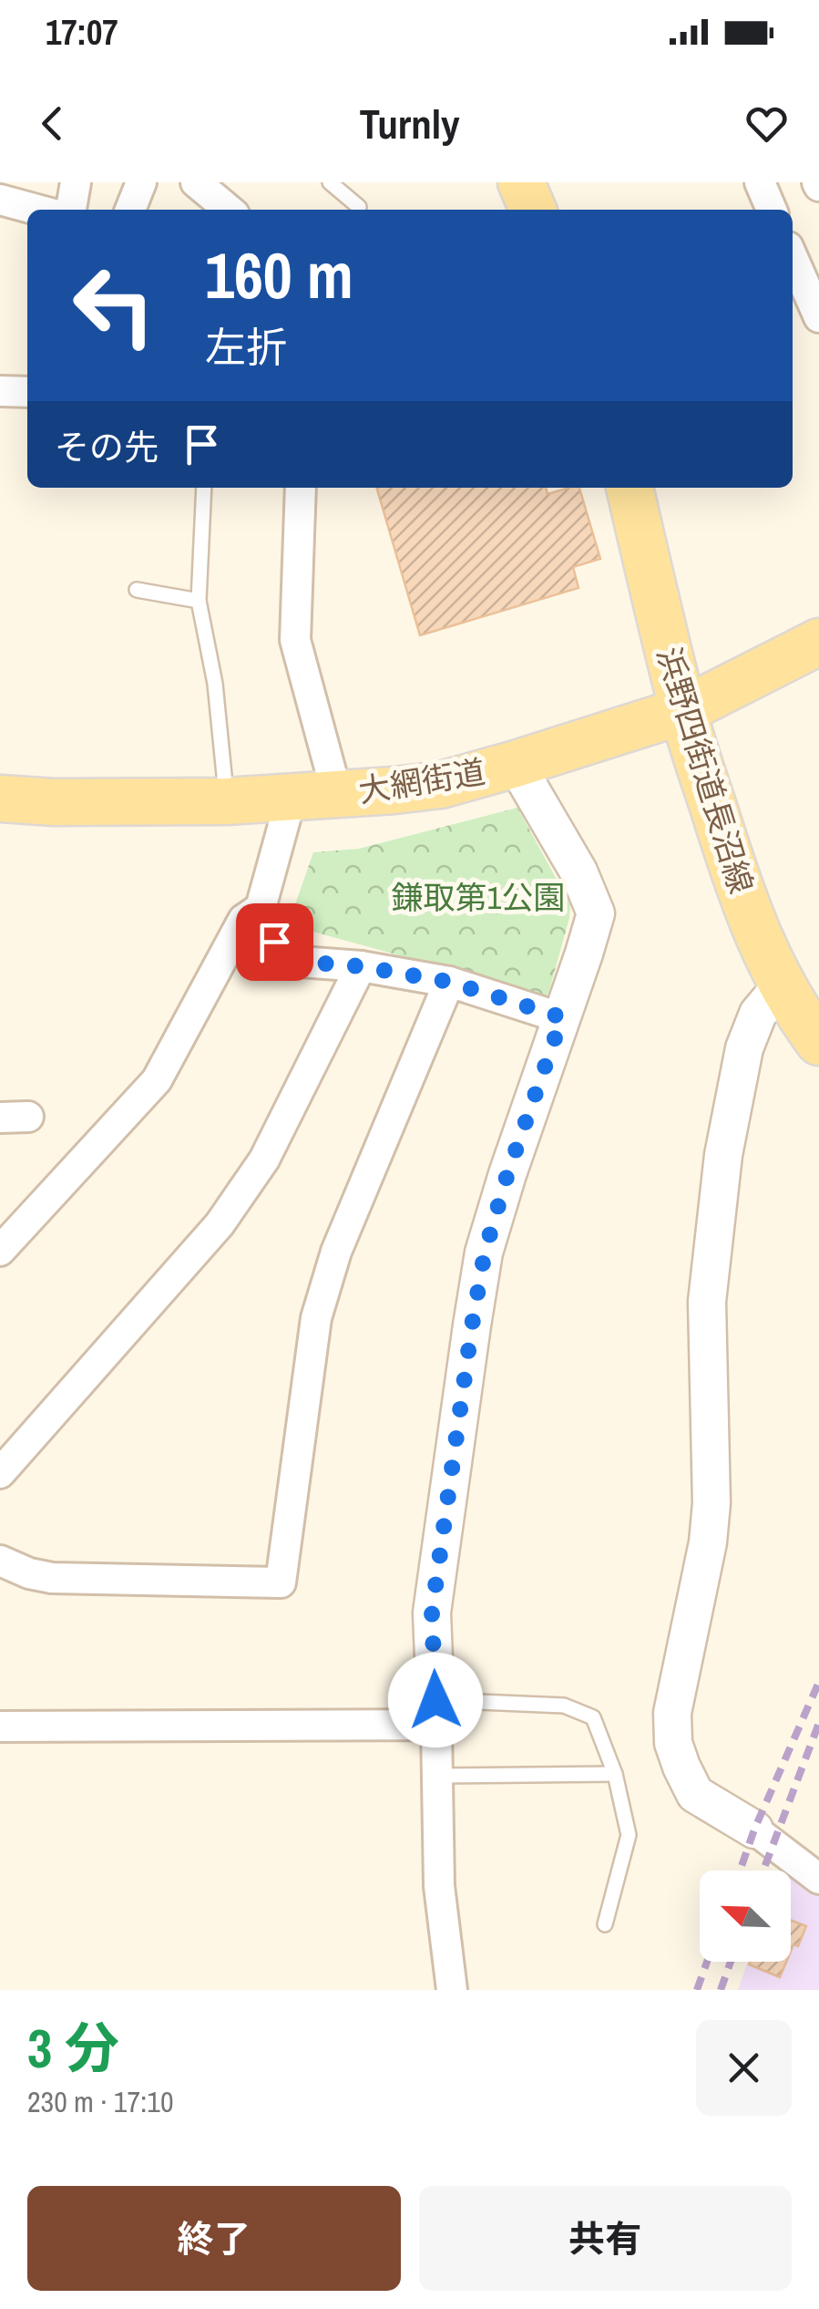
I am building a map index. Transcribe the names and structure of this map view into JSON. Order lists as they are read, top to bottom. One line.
{"streets":{"main road":["浜野四街道長沼線","大網街道"]},"crossings":[["浜野四街道長沼線","大網街道"]],"parks":["鎌取第1公園"],"north":"top left","page":{"status":"17:07","header":"Turnly","turn":["160 m","左折"],"then":"その先","heading":["3 分","230 m · 17:10"],"buttons":["終了","共有"]}}
